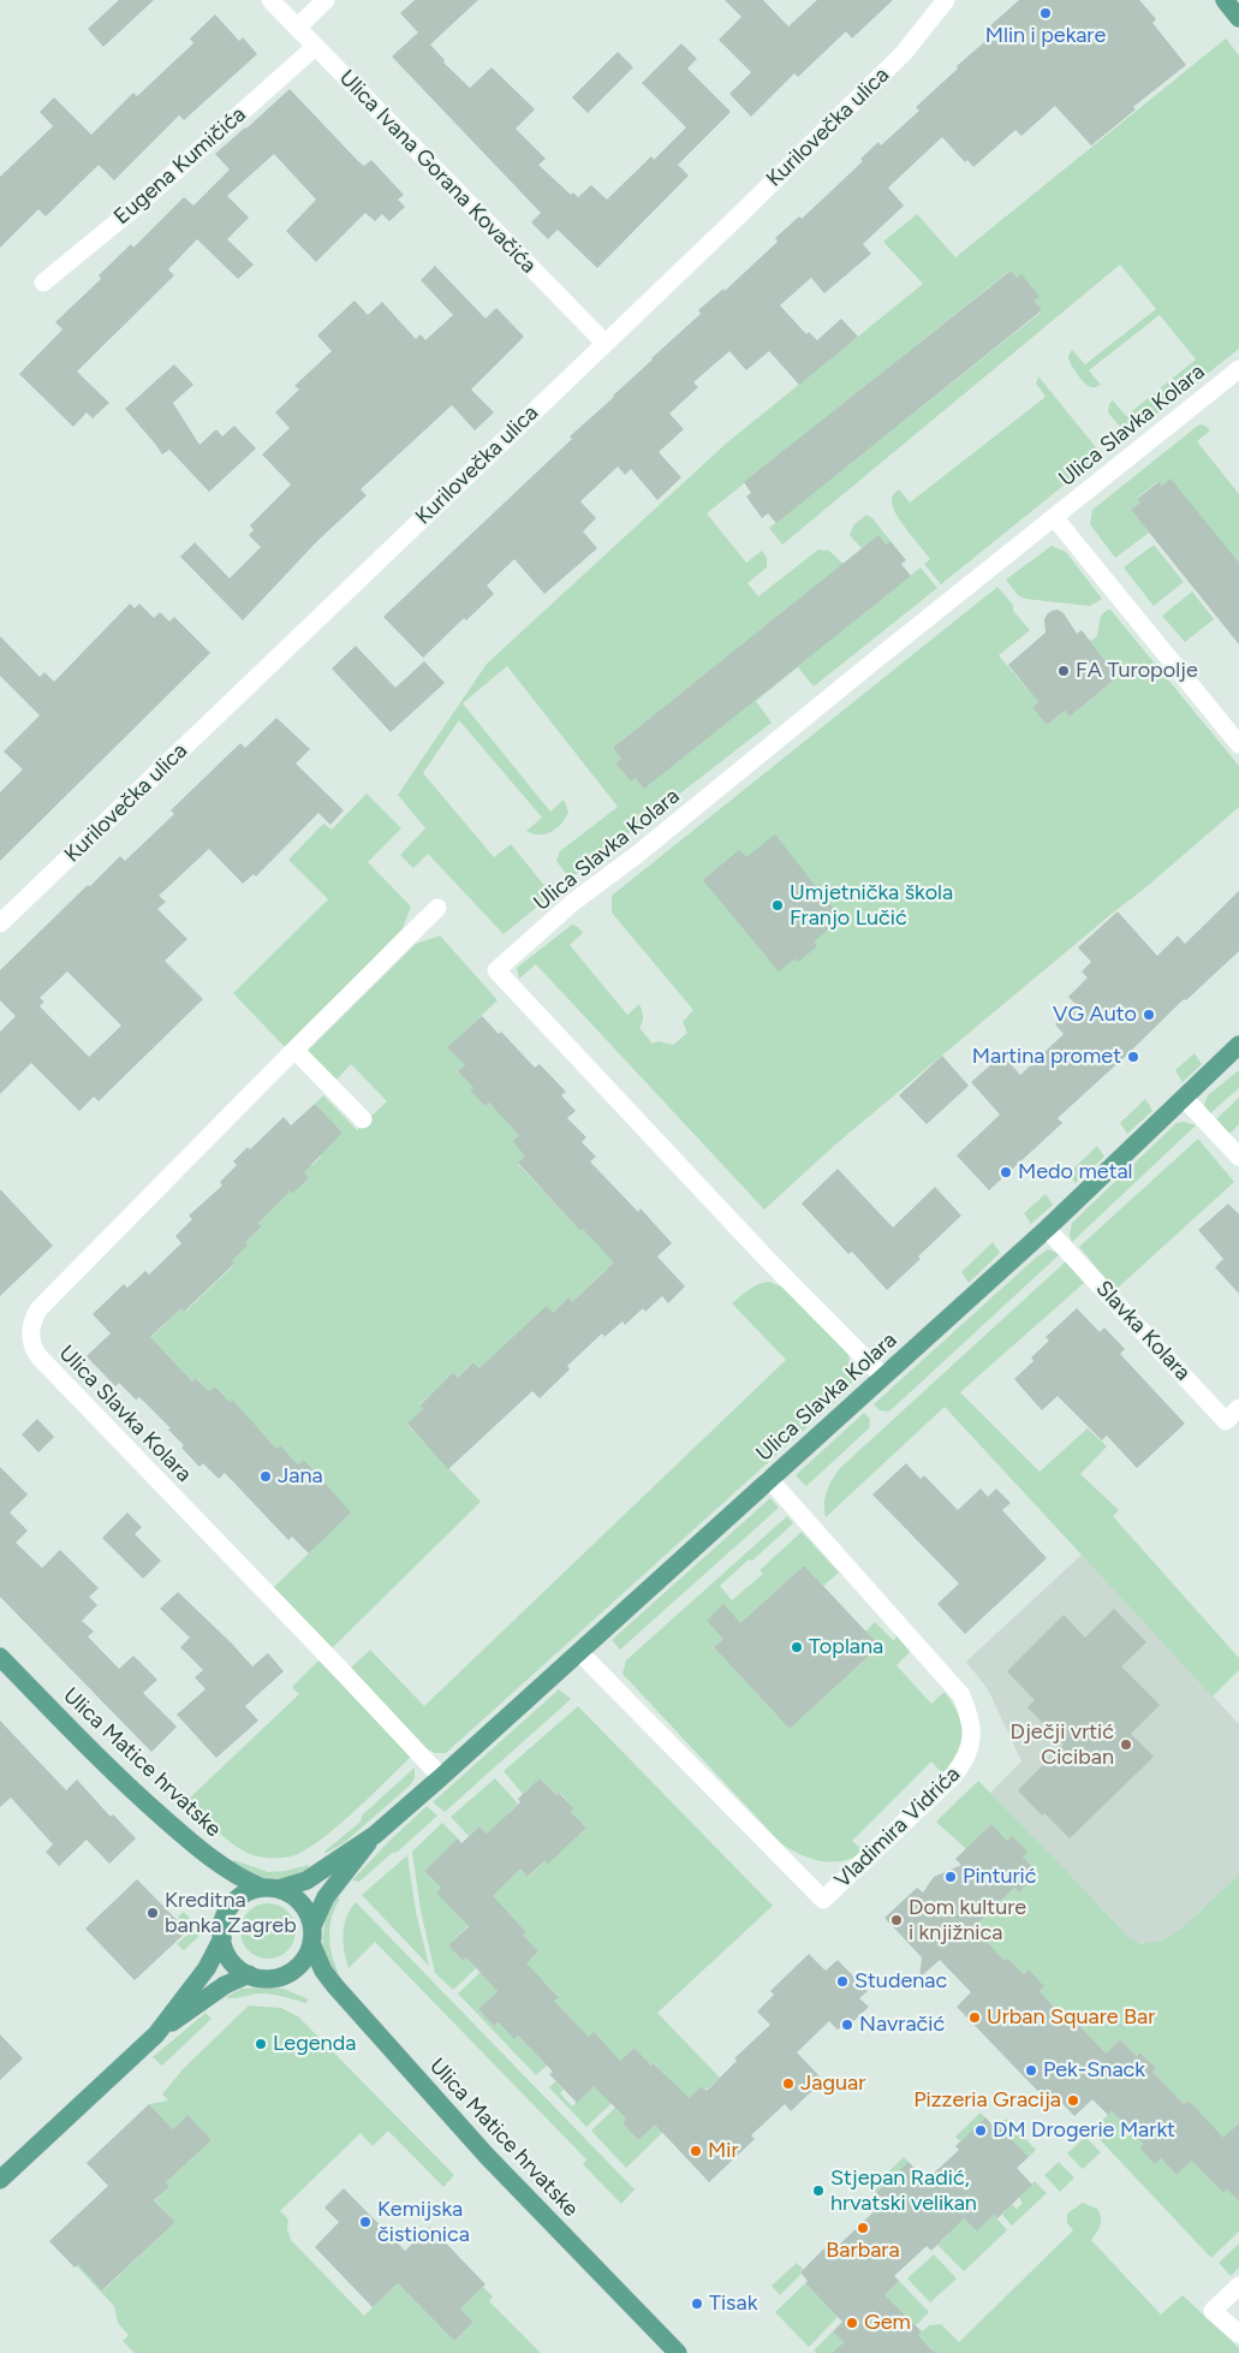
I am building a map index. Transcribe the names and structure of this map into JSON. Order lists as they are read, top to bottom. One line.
{"streets":{"main road":["Ulica Slavka Kolara","Ulica Matice hrvatske"],"street":["Kurilovečka ulica","Eugena Kumičića","Ulica Ivana Gorana Kovačića","Slavka Kolara","Vladimira Vidrića"]},"crossings":[["Kurilovečka ulica","Ulica Ivana Gorana Kovačića"],["Eugena Kumičića","Ulica Ivana Gorana Kovačića"],["Ulica Slavka Kolara","Slavka Kolara"],["Ulica Slavka Kolara","Ulica Matice hrvatske"],["Ulica Slavka Kolara","Vladimira Vidrića"]],"places":["Mlin i pekare","FA Turopolje","Umjetnička škola Franjo Lučić","VG Auto","Martina promet","Medo metal","Jana","Toplana","Dječji vrtić Ciciban","Pinturić","Kreditna banka Zagreb","Dom kulture i knjižnica","Studenac","Urban Square Bar","Navračić","Legenda","Pek-Snack","Jaguar","Pizzeria Gracija","DM Drogerie Markt","Mir","Stjepan Radić, hrvatski velikan","Kemijska čistionica","Barbara","Tisak","Gem"]}
